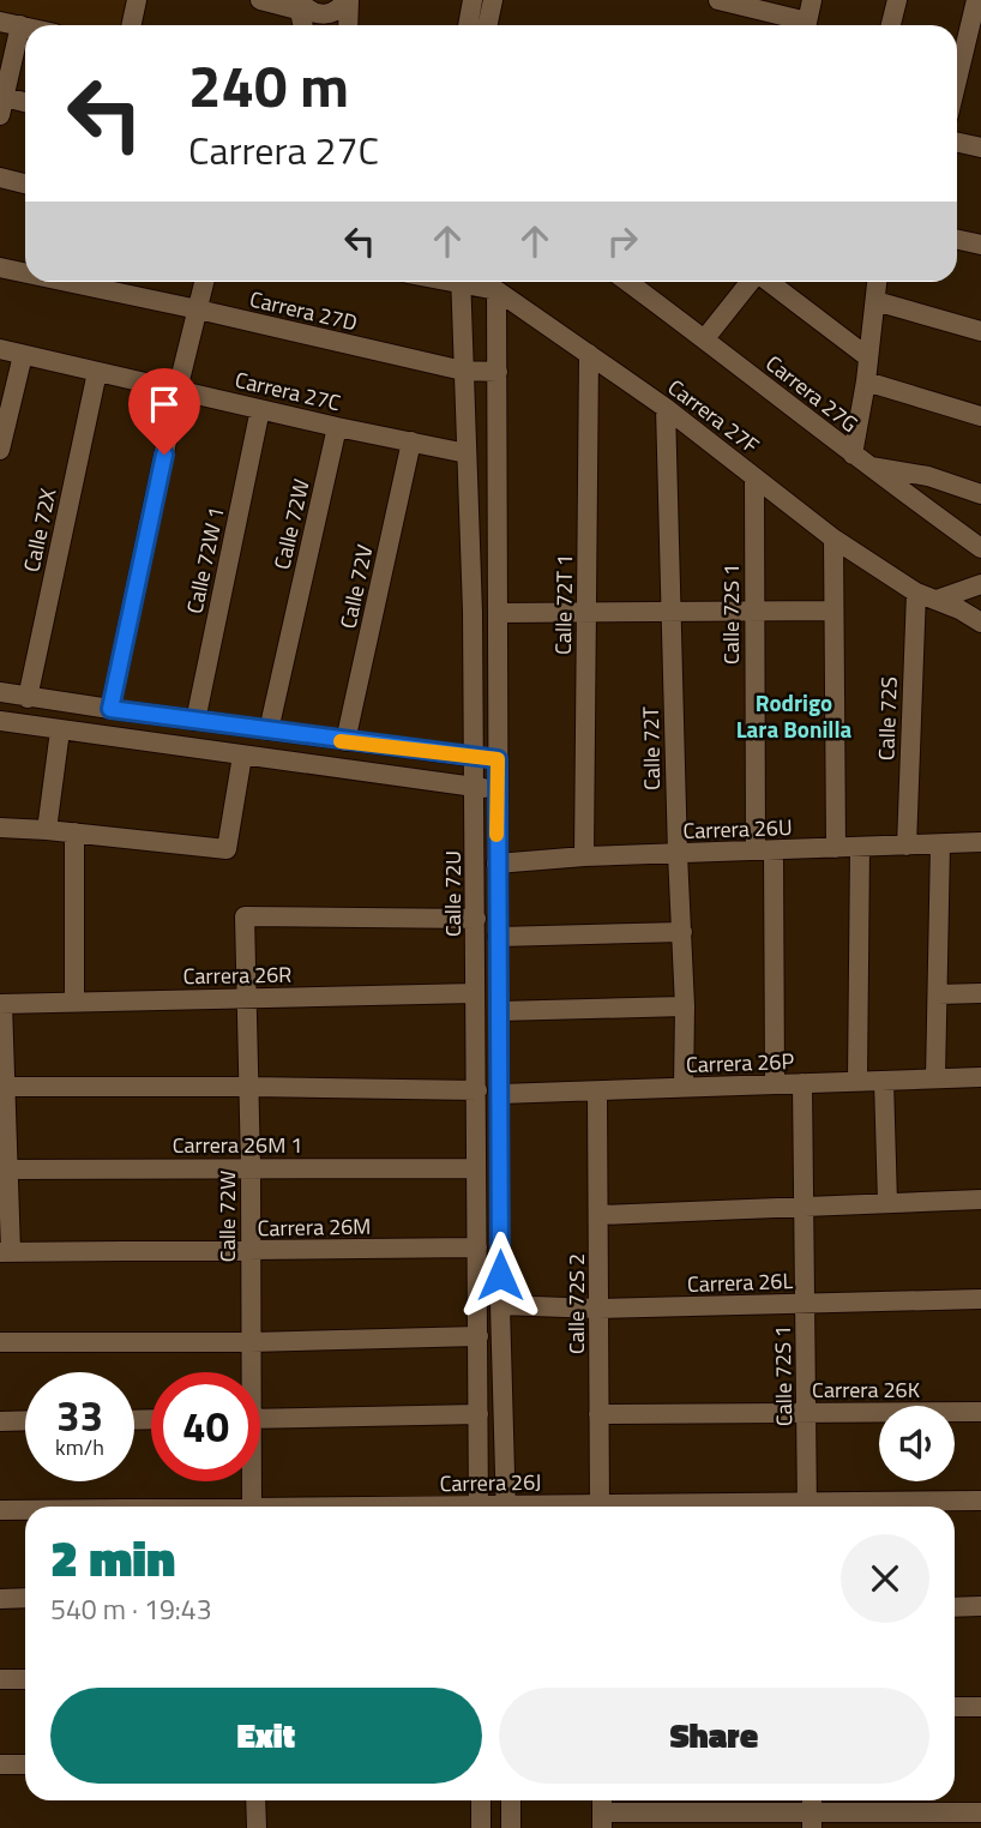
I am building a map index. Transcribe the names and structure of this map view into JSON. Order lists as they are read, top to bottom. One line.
{"streets":{"street":["Carrera 27D","Carrera 27C","Carrera 27G","Carrera 27F","Calle 72W","Calle 72X","Calle 72W 1","Calle 72V","Calle 72T 1","Calle 72S 1","Calle 72S","Calle 72T","Carrera 26U","Calle 72U","Carrera 26R","Carrera 26P","Carrera 26M 1","Carrera 26M","Carrera 26L","Calle 72S 2","Carrera 26K","Carrera 26J"]},"crossings":[["Carrera 27D","Calle 72U"],["Carrera 27C","Calle 72W"],["Carrera 27C","Calle 72X"],["Carrera 27C","Calle 72W 1"],["Carrera 27C","Calle 72V"],["Carrera 27C","Calle 72U"],["Carrera 27F","Calle 72T 1"],["Carrera 27F","Calle 72S 1"],["Carrera 27F","Calle 72S"],["Carrera 27F","Calle 72T"],["Calle 72W","Calle 72U"],["Calle 72W","Carrera 26R"],["Calle 72W","Carrera 26M 1"],["Calle 72W","Carrera 26M"],["Calle 72T 1","Carrera 26U"],["Calle 72S 1","Carrera 26U"],["Calle 72S 1","Carrera 26P"],["Calle 72S 1","Carrera 26L"],["Calle 72S 1","Carrera 26K"],["Calle 72S","Carrera 26U"],["Calle 72T","Carrera 26U"],["Calle 72T","Carrera 26P"],["Calle 72U","Carrera 26R"],["Calle 72U","Carrera 26M 1"],["Calle 72U","Carrera 26M"],["Carrera 26P","Calle 72S 2"],["Carrera 26L","Calle 72S 2"],["Calle 72S 2","Carrera 26K"]],"districts":["Rodrigo Lara Bonilla"],"page":{"turn":["240 m","Carrera 27C"],"speed":"33 km/h","limit":"40","heading":["2 min","540 m · 19:43"],"buttons":["Exit","Share"]}}
